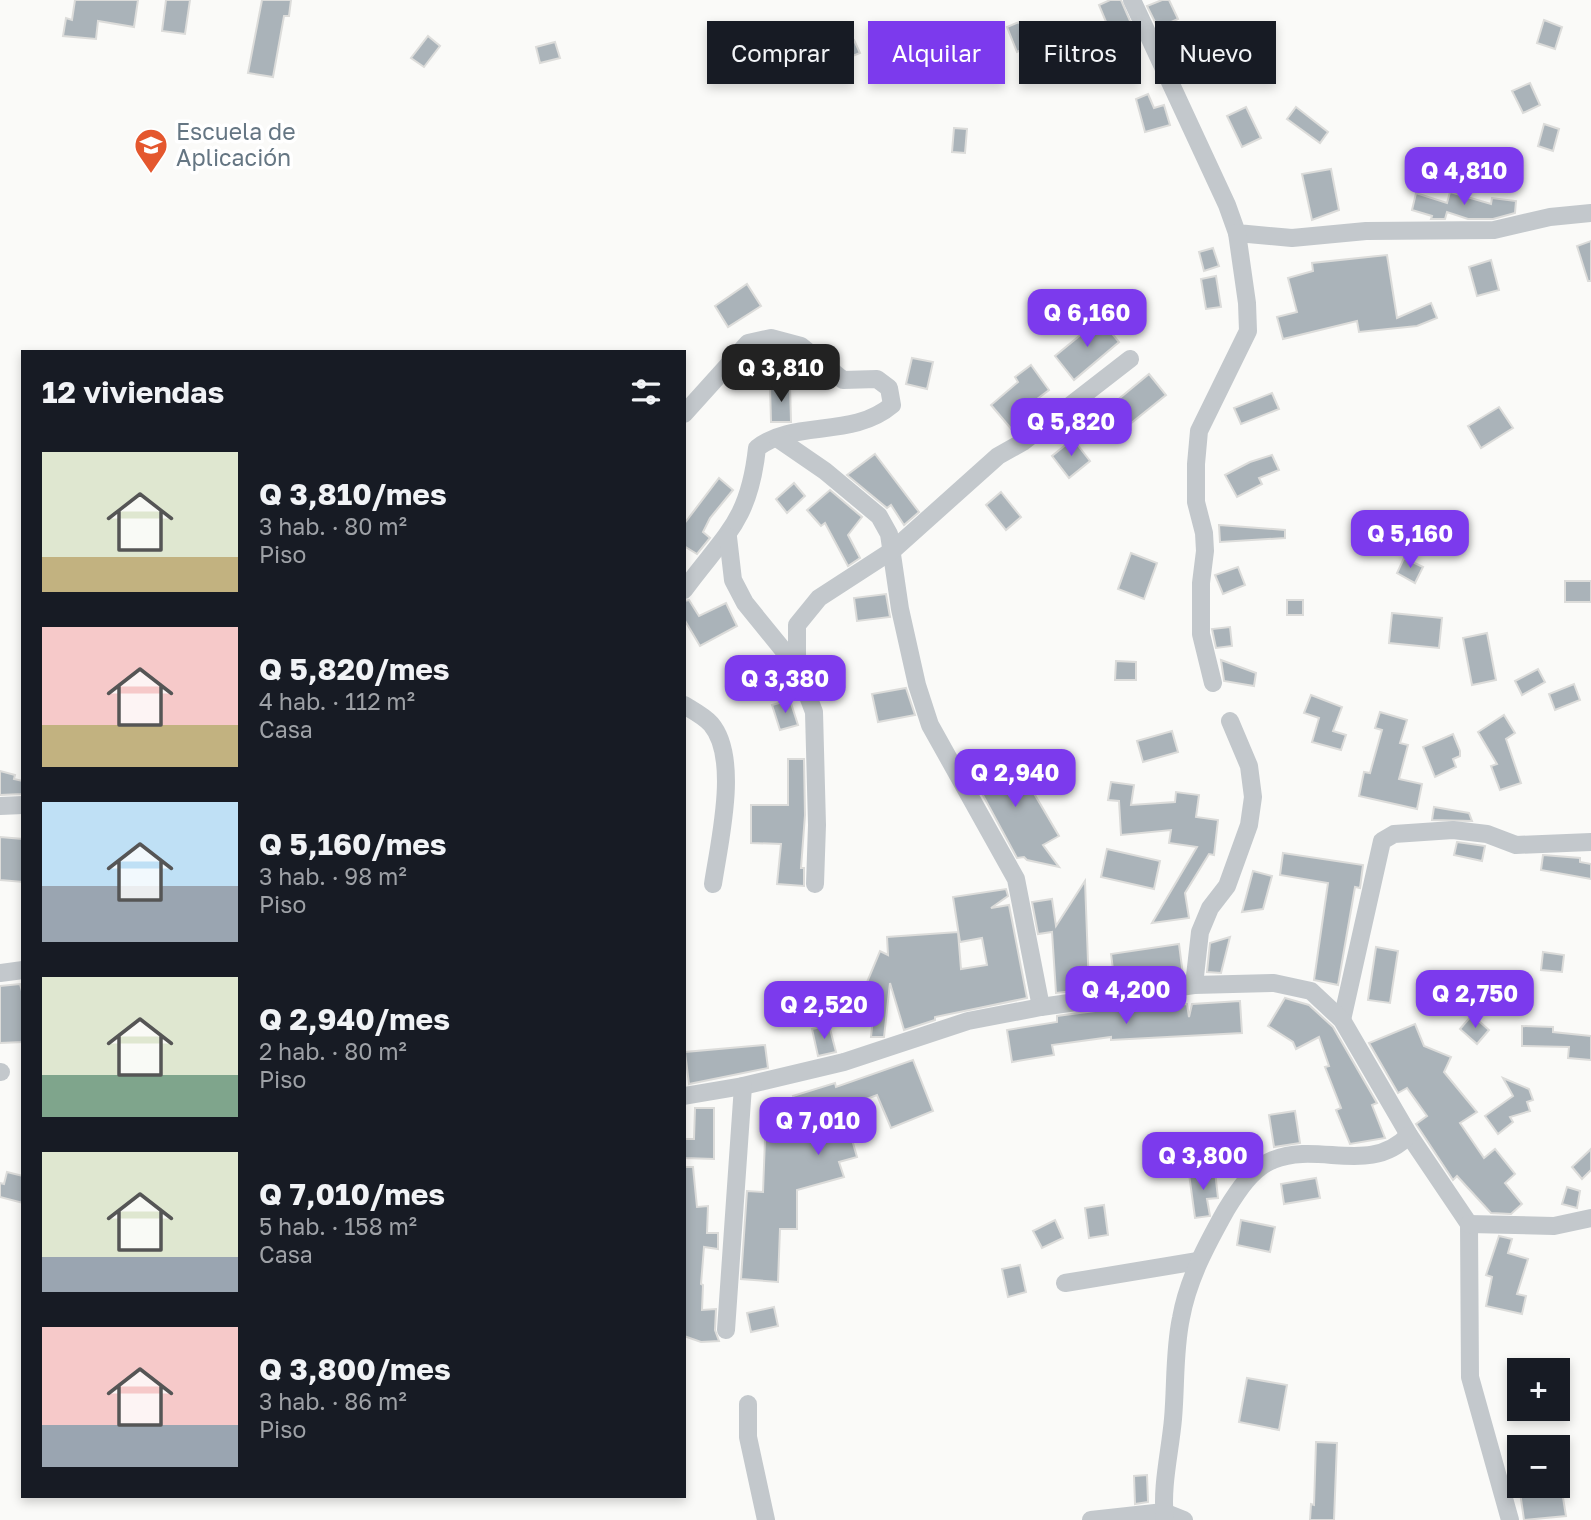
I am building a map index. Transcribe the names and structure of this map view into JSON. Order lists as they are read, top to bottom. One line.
{"places":{"school or university":["Escuela de Aplicación"]},"page":{"chip":["Comprar","Alquilar","Filtros","Nuevo"],"price":["Q 4,810","Q 6,160","Q 3,810","Q 5,820","Q 5,160","Q 3,380","Q 2,940","Q 4,200","Q 2,750","Q 2,520","Q 7,010","Q 3,800"],"heading":"12 viviendas","list":[{"name":"Q 3,810/mes","note":"3 hab. · 80 m² · Piso"},{"name":"Q 5,820/mes","note":"4 hab. · 112 m² · Casa"},{"name":"Q 5,160/mes","note":"3 hab. · 98 m² · Piso"},{"name":"Q 2,940/mes","note":"2 hab. · 80 m² · Piso"},{"name":"Q 7,010/mes","note":"5 hab. · 158 m² · Casa"},{"name":"Q 3,800/mes","note":"3 hab. · 86 m² · Piso"}],"map_buttons":["+","−"]}}
